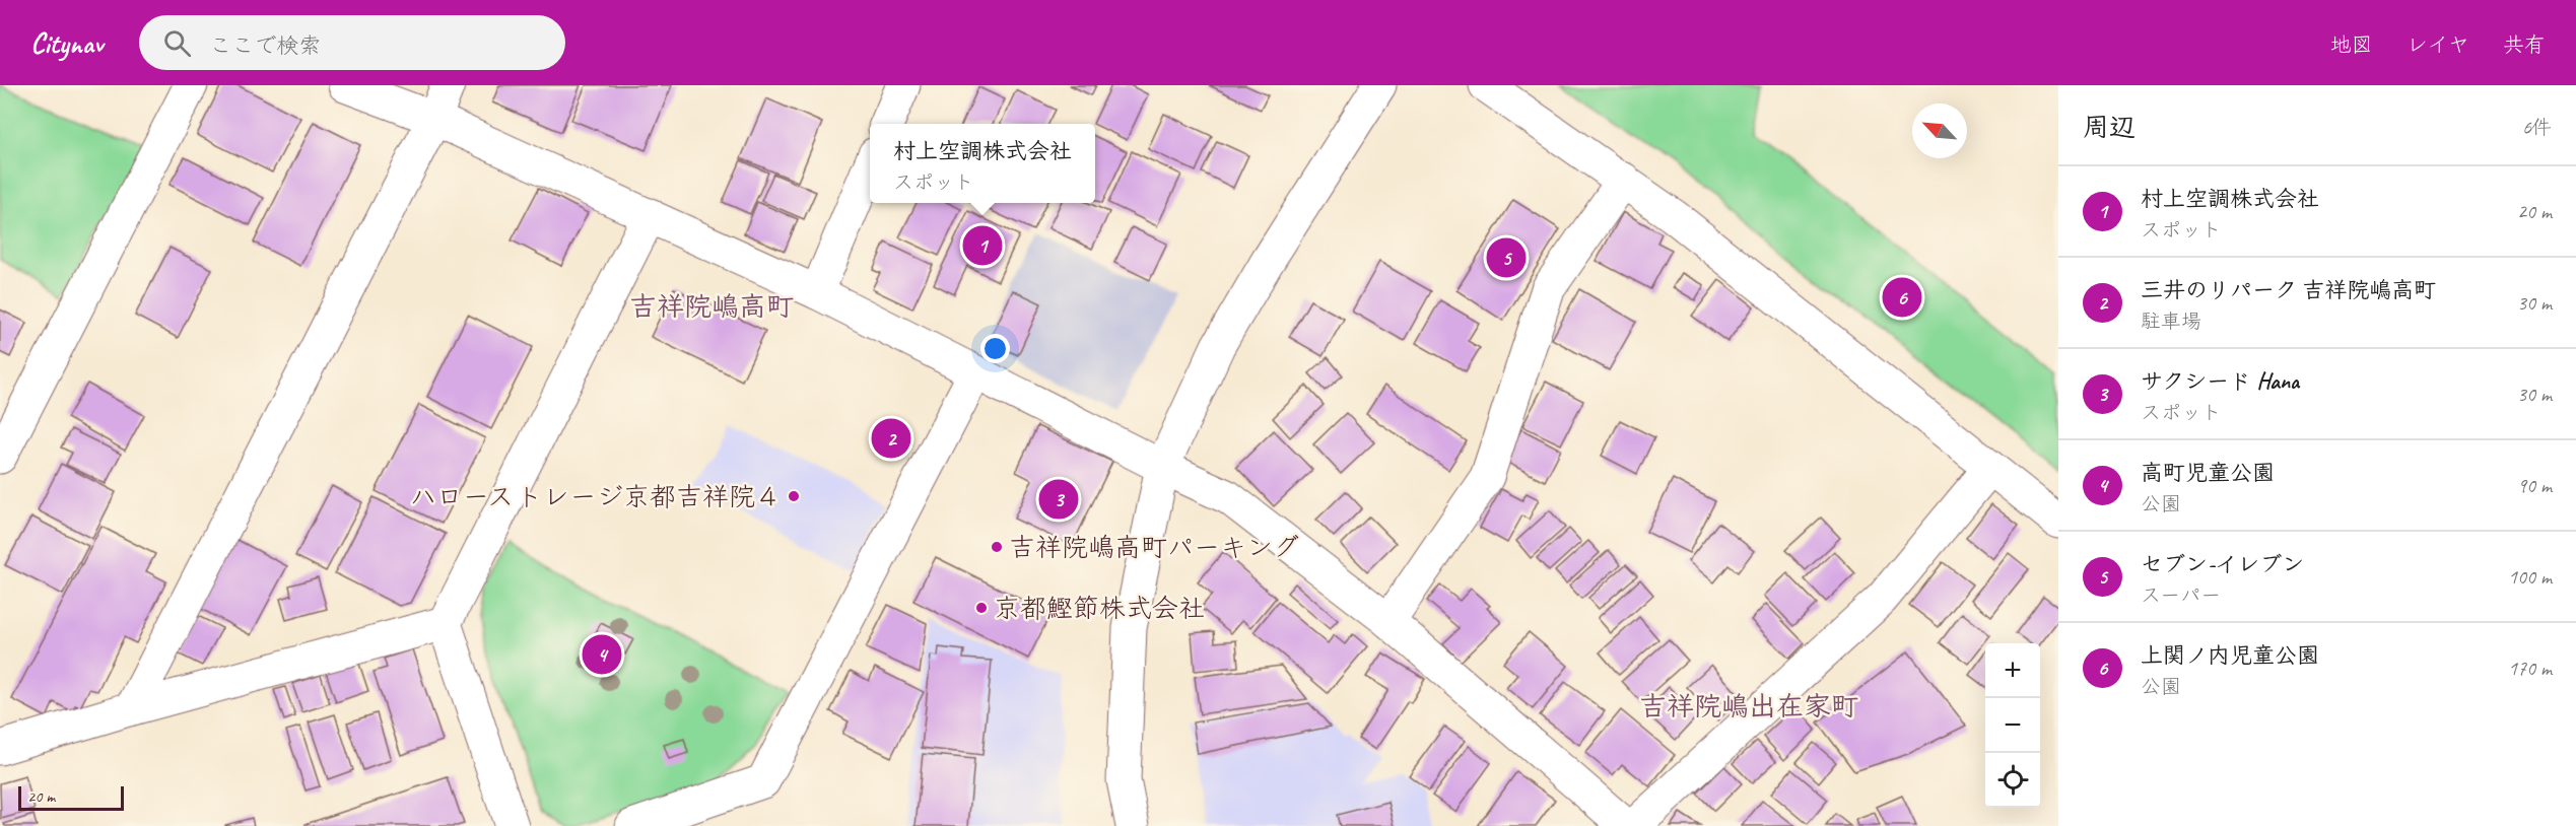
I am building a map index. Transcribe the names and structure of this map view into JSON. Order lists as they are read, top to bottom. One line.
{"districts":["吉祥院嶋高町","吉祥院嶋出在家町"],"places":["ハローストレージ京都吉祥院４","吉祥院嶋高町パーキング","京都鰹節株式会社"],"scale_bar":"20 m","north":"top left","page":{"header":"Citynav","search":"ここで検索","nav":["地図","レイヤ","共有"],"heading":["周辺","6件"],"popup":["村上空調株式会社","スポット"],"list":[{"mark":"1","name":"村上空調株式会社","note":"スポット","value":"20 m"},{"mark":"2","name":"三井のリパーク 吉祥院嶋高町","note":"駐車場","value":"30 m"},{"mark":"3","name":"サクシード Hana","note":"スポット","value":"30 m"},{"mark":"4","name":"高町児童公園","note":"公園","value":"90 m"},{"mark":"5","name":"セブン-イレブン","note":"スーパー","value":"100 m"},{"mark":"6","name":"上関ノ内児童公園","note":"公園","value":"170 m"}],"pins":["1","5","6","2","3","4"],"map_buttons":["+","−"],"scale":"20 m"}}
